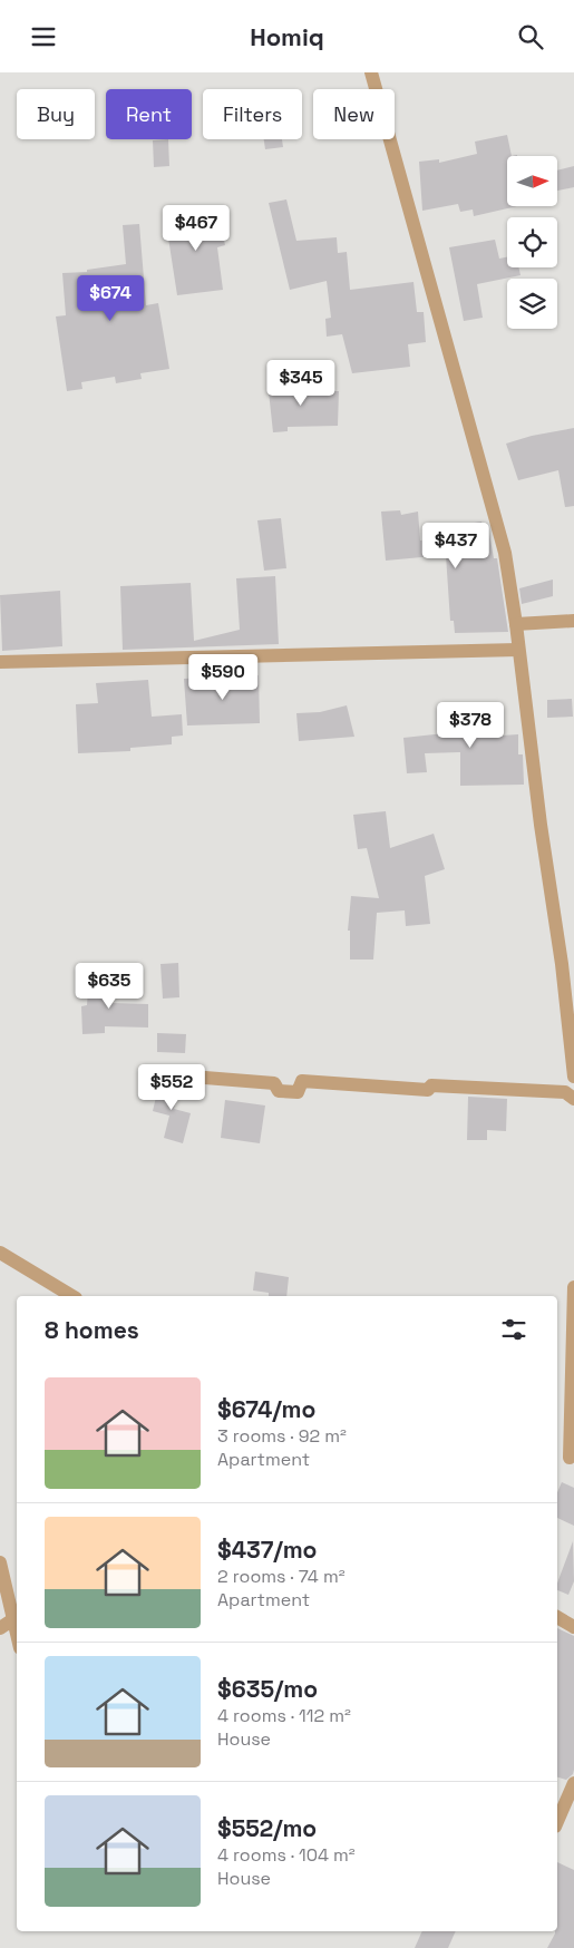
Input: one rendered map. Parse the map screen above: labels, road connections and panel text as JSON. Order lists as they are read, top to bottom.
{
  "north": "right",
  "page": {
    "header": "Homiq",
    "chip": [
      "Buy",
      "Rent",
      "Filters",
      "New"
    ],
    "price": [
      "$467",
      "$674",
      "$345",
      "$437",
      "$590",
      "$378",
      "$635",
      "$552"
    ],
    "heading": "8 homes",
    "list": [
      {
        "name": "$674/mo",
        "note": "3 rooms · 92 m² · Apartment"
      },
      {
        "name": "$437/mo",
        "note": "2 rooms · 74 m² · Apartment"
      },
      {
        "name": "$635/mo",
        "note": "4 rooms · 112 m² · House"
      },
      {
        "name": "$552/mo",
        "note": "4 rooms · 104 m² · House"
      }
    ]
  }
}
